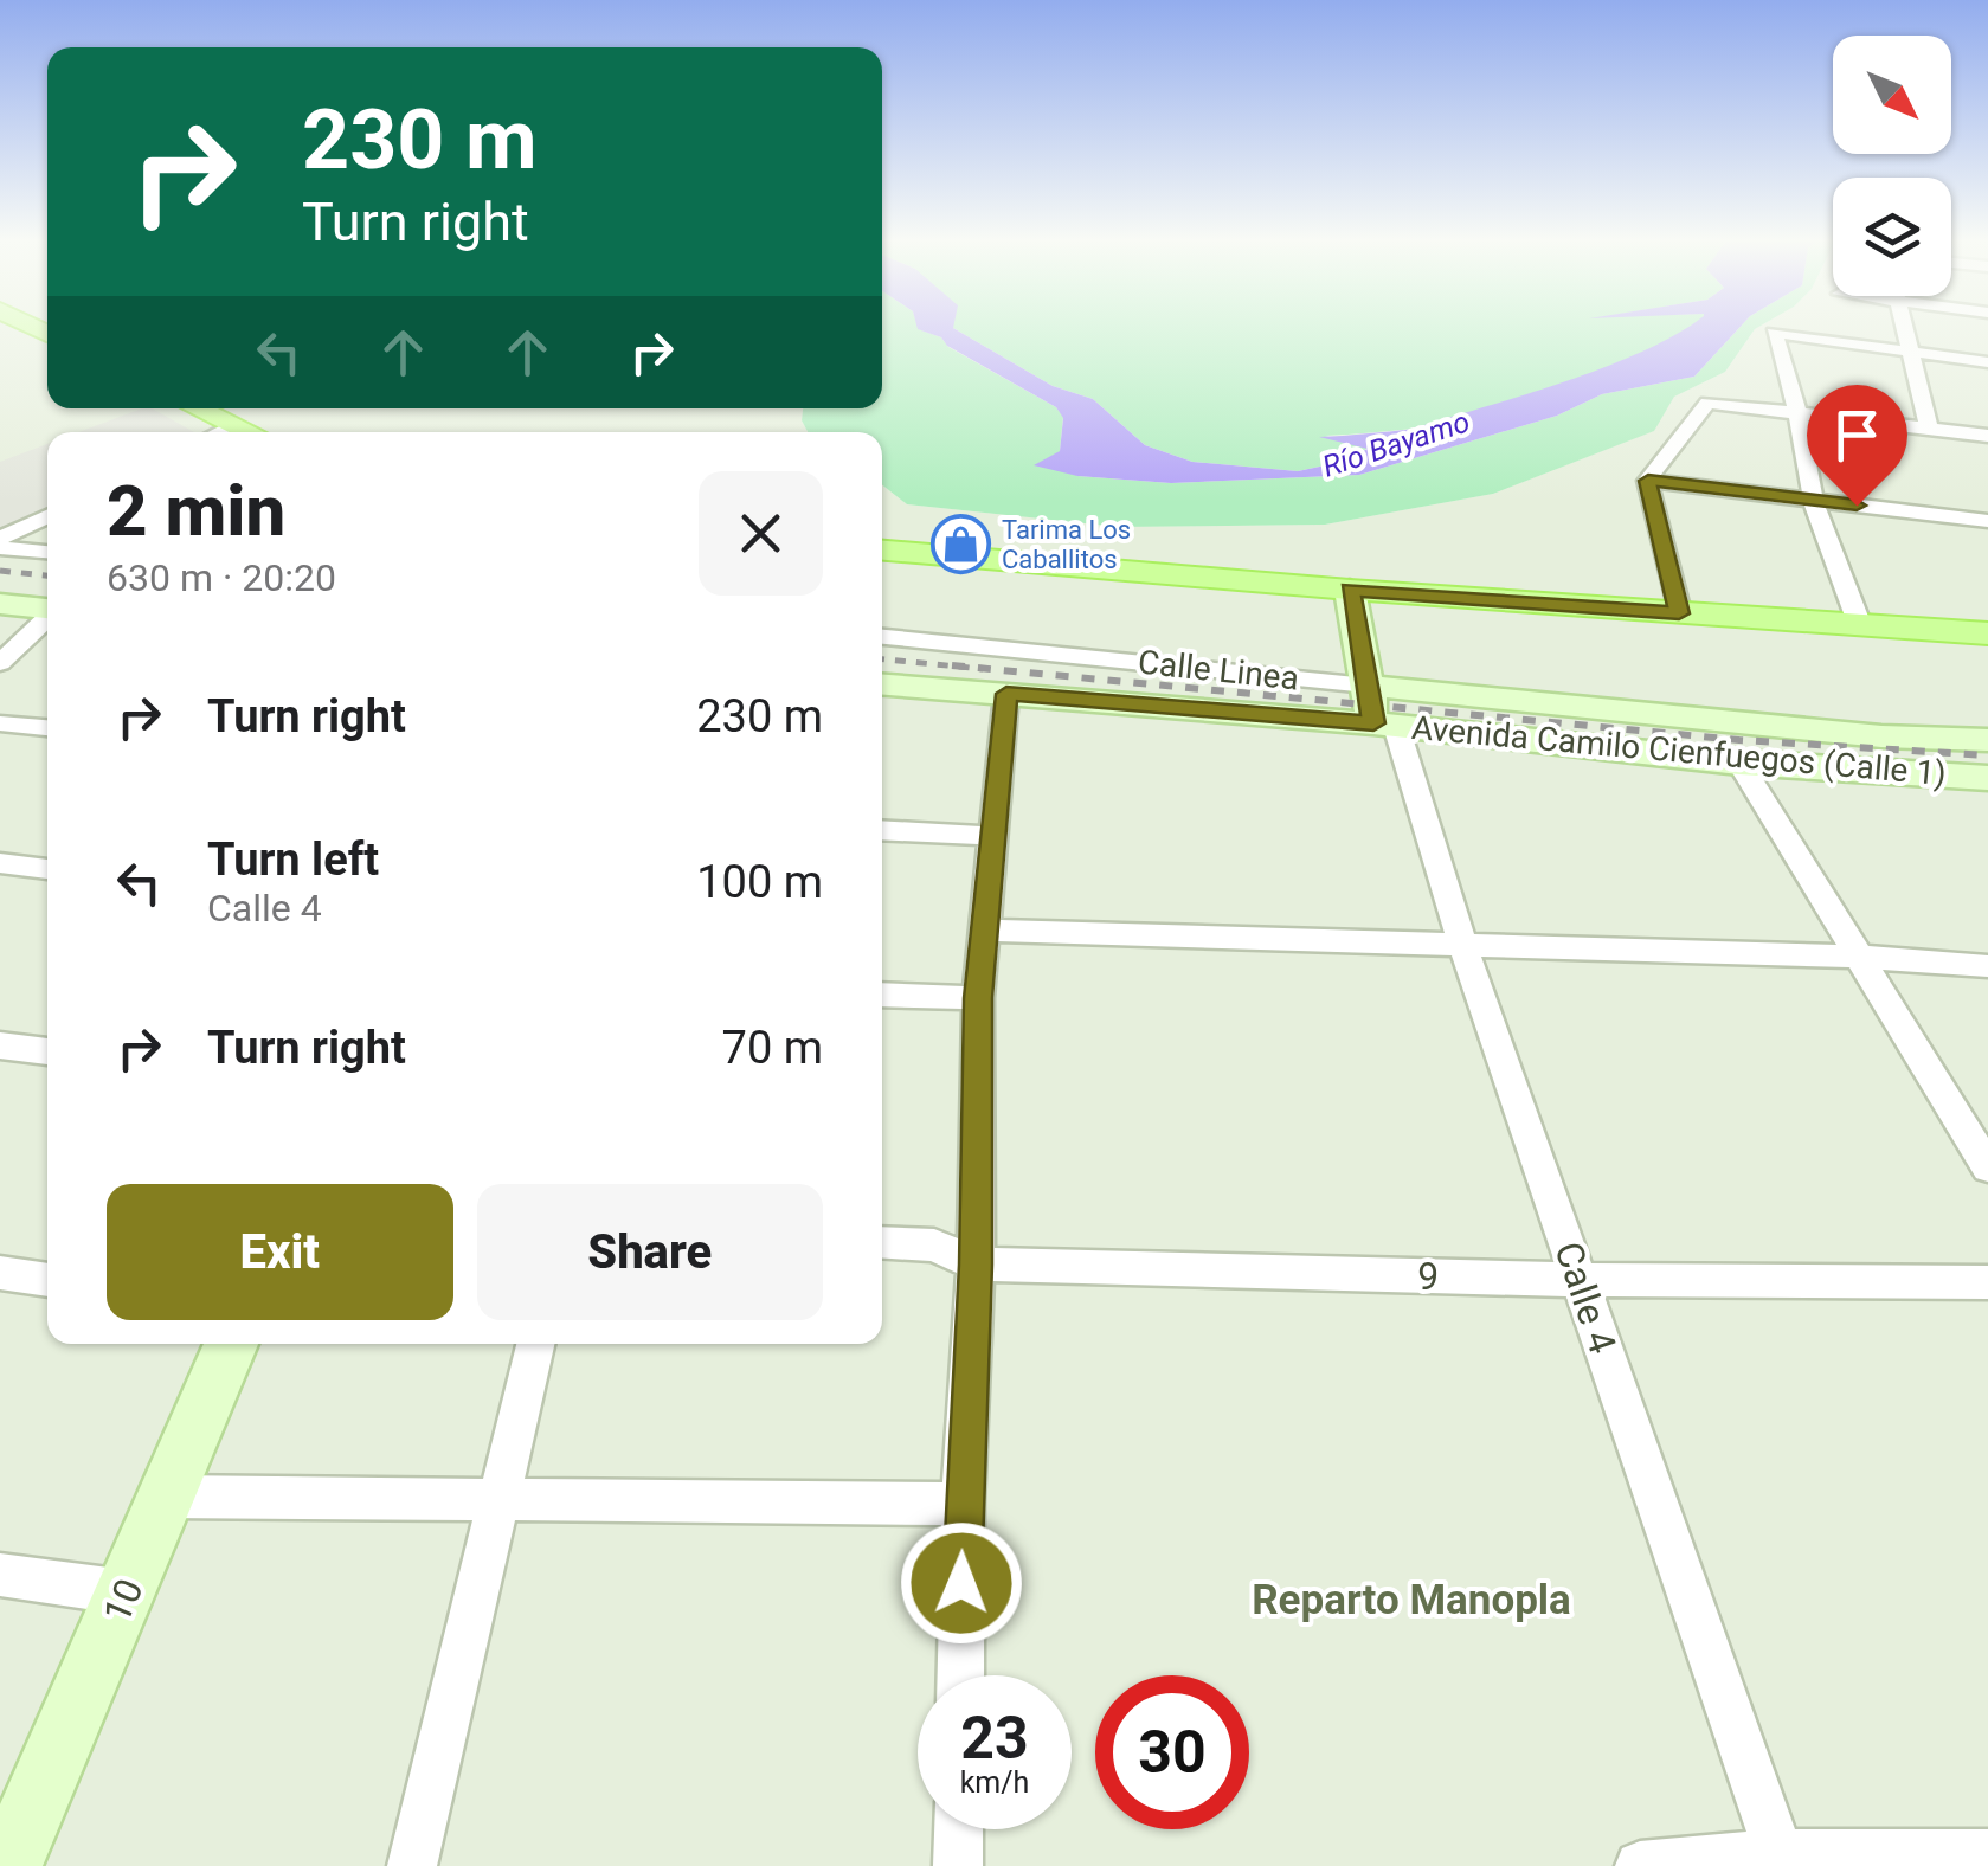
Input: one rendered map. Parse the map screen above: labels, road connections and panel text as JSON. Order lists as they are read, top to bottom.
{
  "streets": {
    "street": [
      "Calle Linea",
      "Avenida Camilo Cienfuegos (Calle 1)",
      "9",
      "Calle 4",
      "10"
    ]
  },
  "crossings": [
    ["Calle Linea", "Calle 4"],
    ["Avenida Camilo Cienfuegos (Calle 1)", "Calle 4"],
    ["9", "Calle 4"]
  ],
  "districts": ["Reparto Manopla"],
  "water": ["Río Bayamo"],
  "places": {
    "shop": ["Tarima Los Caballitos"]
  },
  "north": "bottom right",
  "page": {
    "turn": ["230 m", "Turn right"],
    "heading": ["2 min", "630 m · 20:20"],
    "list": [
      {
        "name": "Turn right",
        "value": "230 m"
      },
      {
        "name": "Turn left",
        "note": "Calle 4",
        "value": "100 m"
      },
      {
        "name": "Turn right",
        "value": "70 m"
      }
    ],
    "buttons": ["Exit", "Share"],
    "speed": "23 km/h",
    "limit": "30"
  }
}
